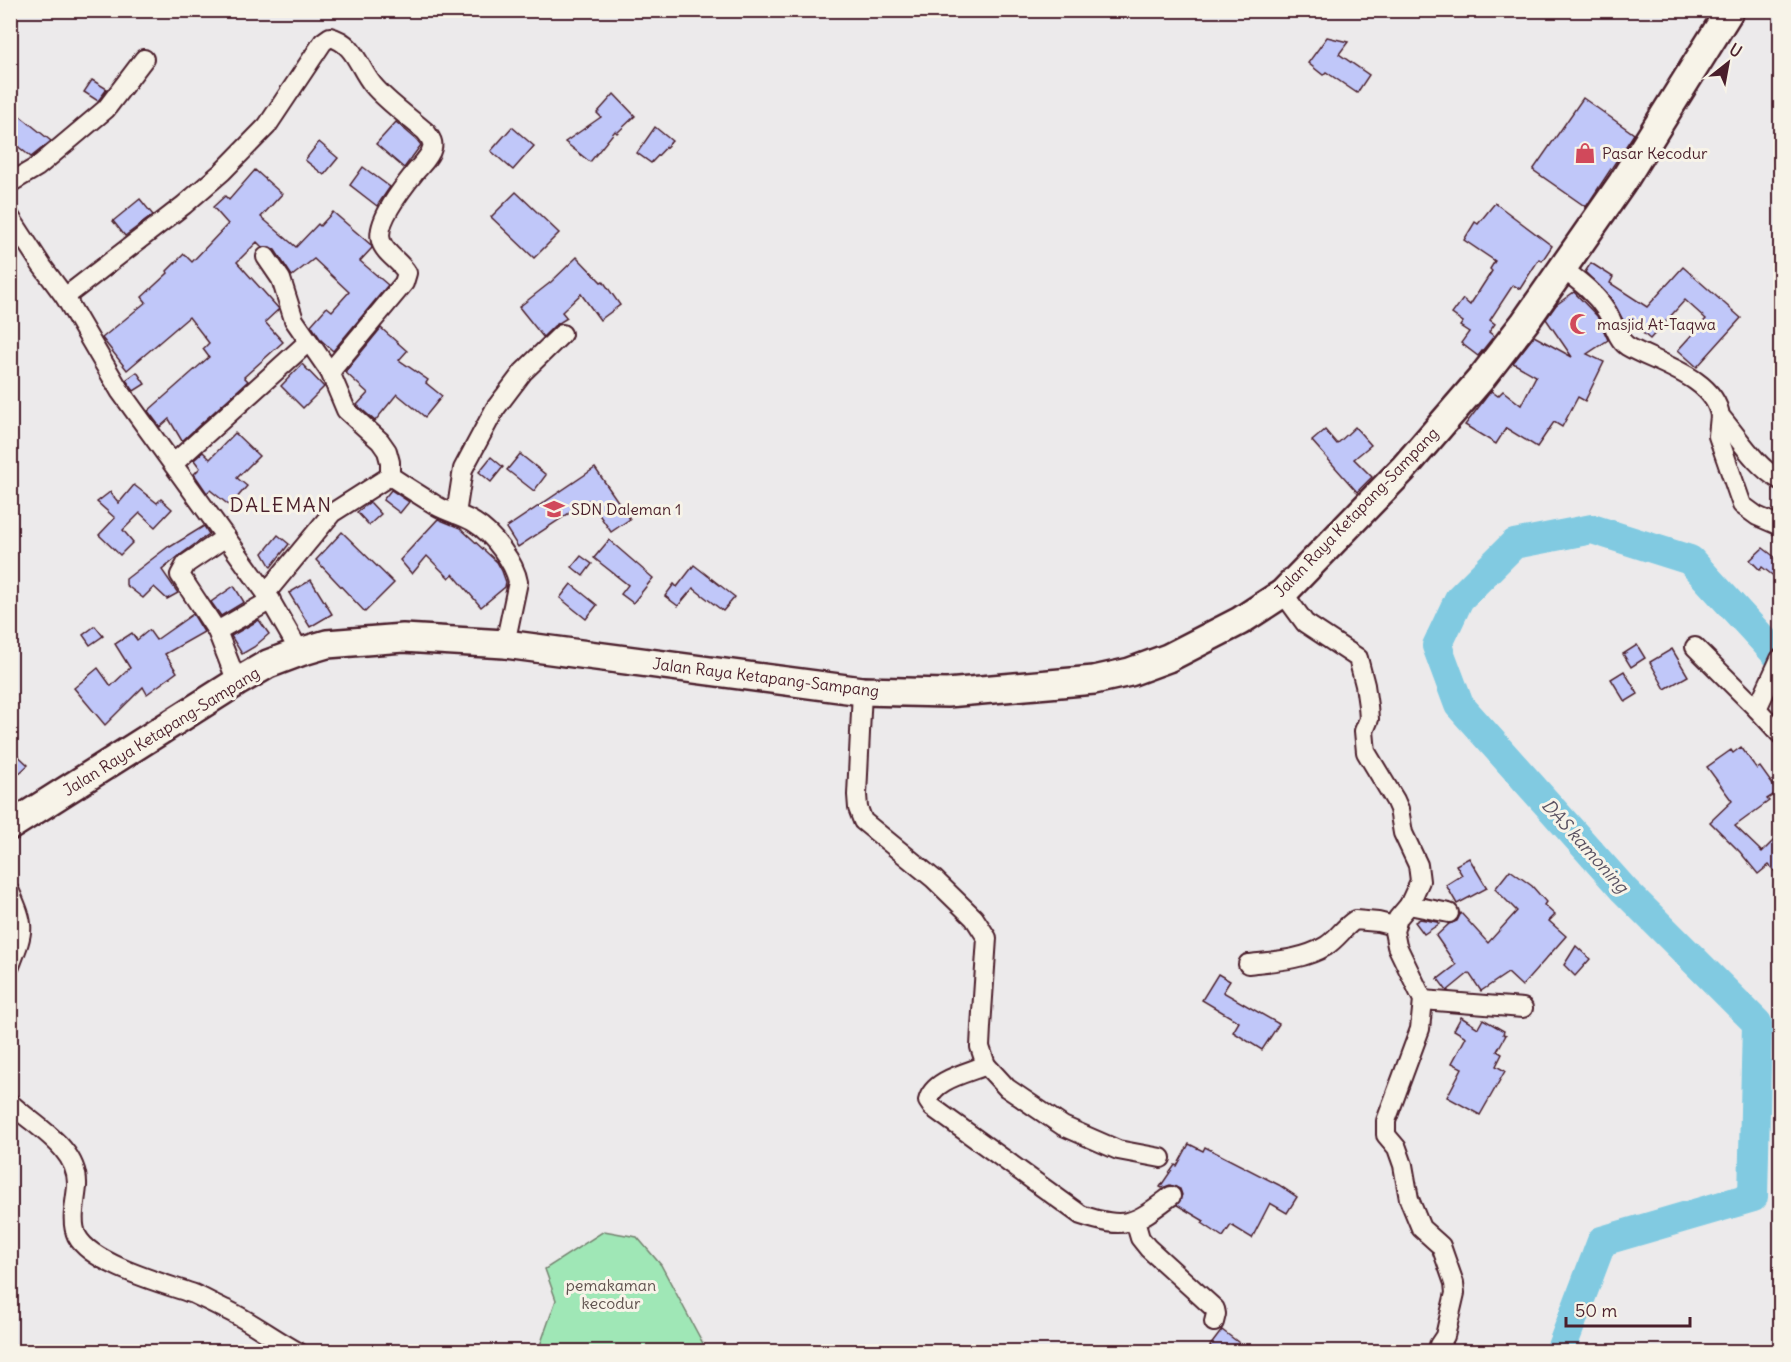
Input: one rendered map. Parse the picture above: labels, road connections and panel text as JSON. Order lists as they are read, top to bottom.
{
  "streets": {
    "main road": ["Jalan Raya Ketapang-Sampang"]
  },
  "districts": ["DALEMAN"],
  "water": ["DAS kamoning"],
  "parks": ["pemakaman kecodur"],
  "places": {
    "shop": ["Pasar Kecodur"],
    "mosque": ["masjid At-Taqwa"],
    "school or university": ["SDN Daleman 1"]
  },
  "scale_bar": "50 m",
  "north": "top right"
}
